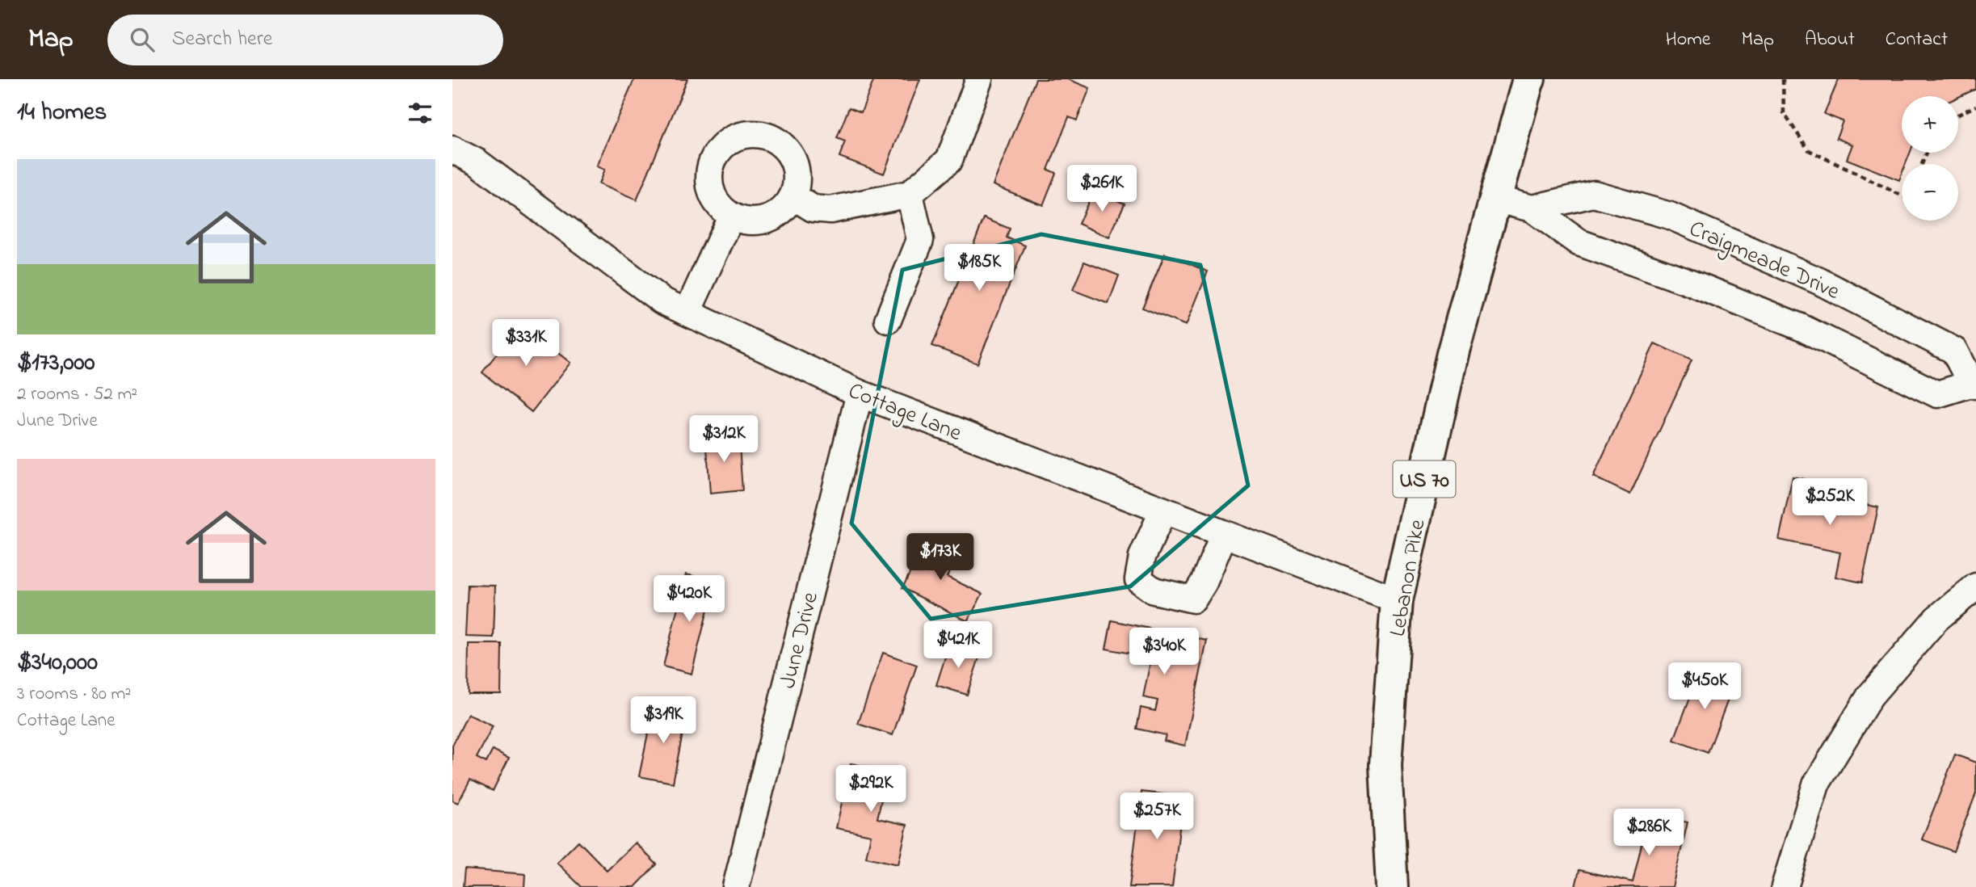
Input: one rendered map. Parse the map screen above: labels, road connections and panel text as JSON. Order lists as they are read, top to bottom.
{
  "streets": {
    "main road": ["US 70", "Lebanon Pike"],
    "street": ["Craigmeade Drive", "Cottage Lane", "June Drive"]
  },
  "crossings": [
    ["Craigmeade Drive", "Lebanon Pike"],
    ["Cottage Lane", "Lebanon Pike"],
    ["Cottage Lane", "June Drive"]
  ],
  "page": {
    "header": "Map",
    "search": "Search here",
    "nav": [
      "Home",
      "Map",
      "About",
      "Contact"
    ],
    "heading": "14 homes",
    "map_buttons": ["+", "−"],
    "list": [
      {
        "name": "$173,000",
        "note": "2 rooms · 52 m² · June Drive"
      },
      {
        "name": "$340,000",
        "note": "3 rooms · 80 m² · Cottage Lane"
      }
    ],
    "price": [
      "$261K",
      "$185K",
      "$331K",
      "$312K",
      "$252K",
      "$173K",
      "$420K",
      "$421K",
      "$340K",
      "$450K",
      "$319K",
      "$292K",
      "$257K",
      "$286K"
    ]
  }
}
